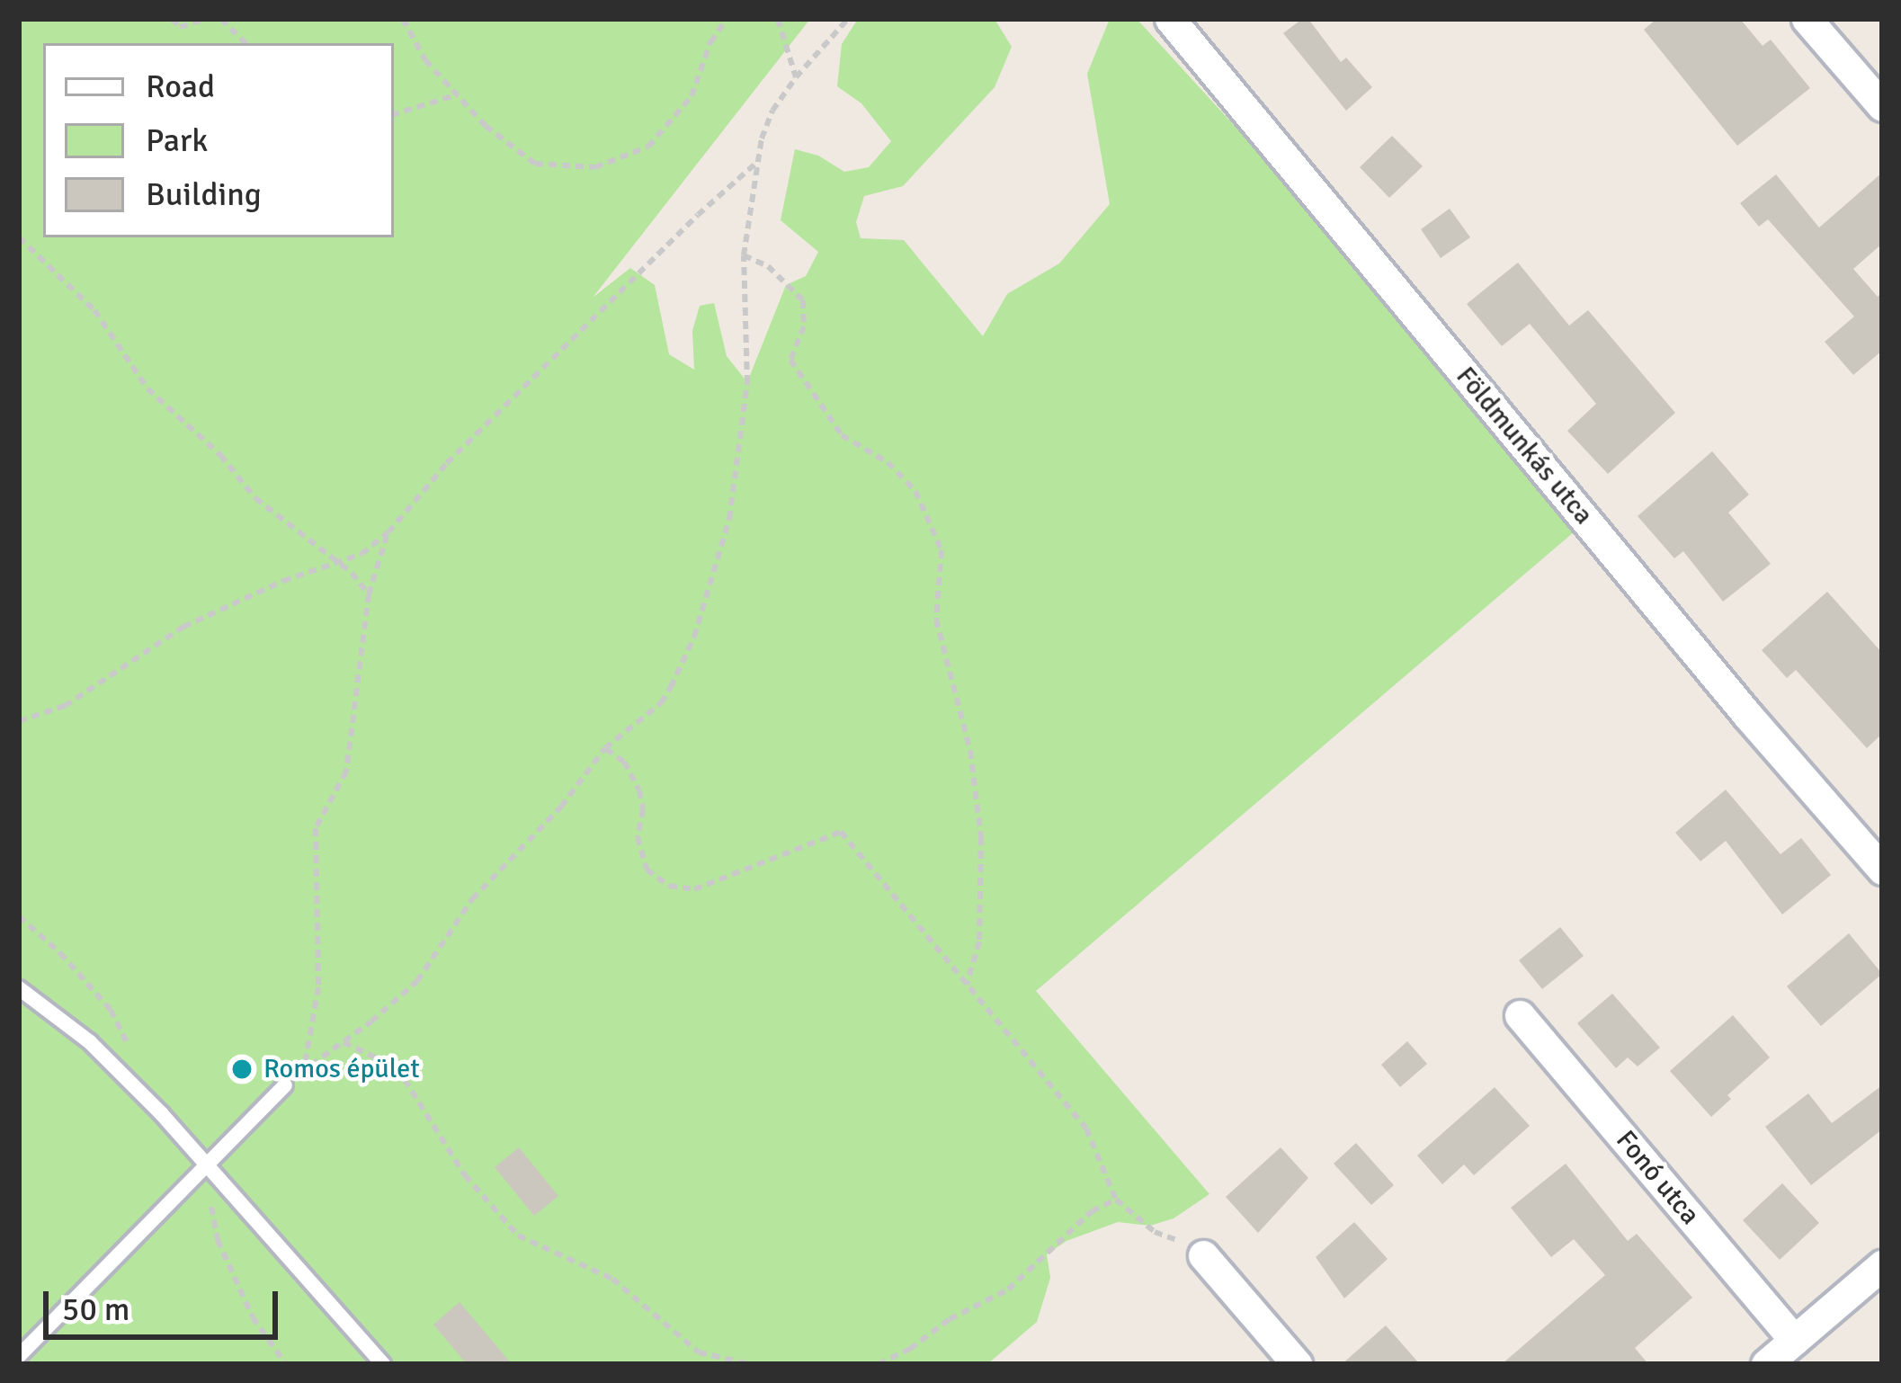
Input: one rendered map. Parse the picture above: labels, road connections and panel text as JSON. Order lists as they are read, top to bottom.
{
  "streets": {
    "street": ["Földmunkás utca", "Fonó utca"]
  },
  "places": ["Romos épület"],
  "legend": ["Road", "Park", "Building"],
  "scale_bar": "50 m"
}
